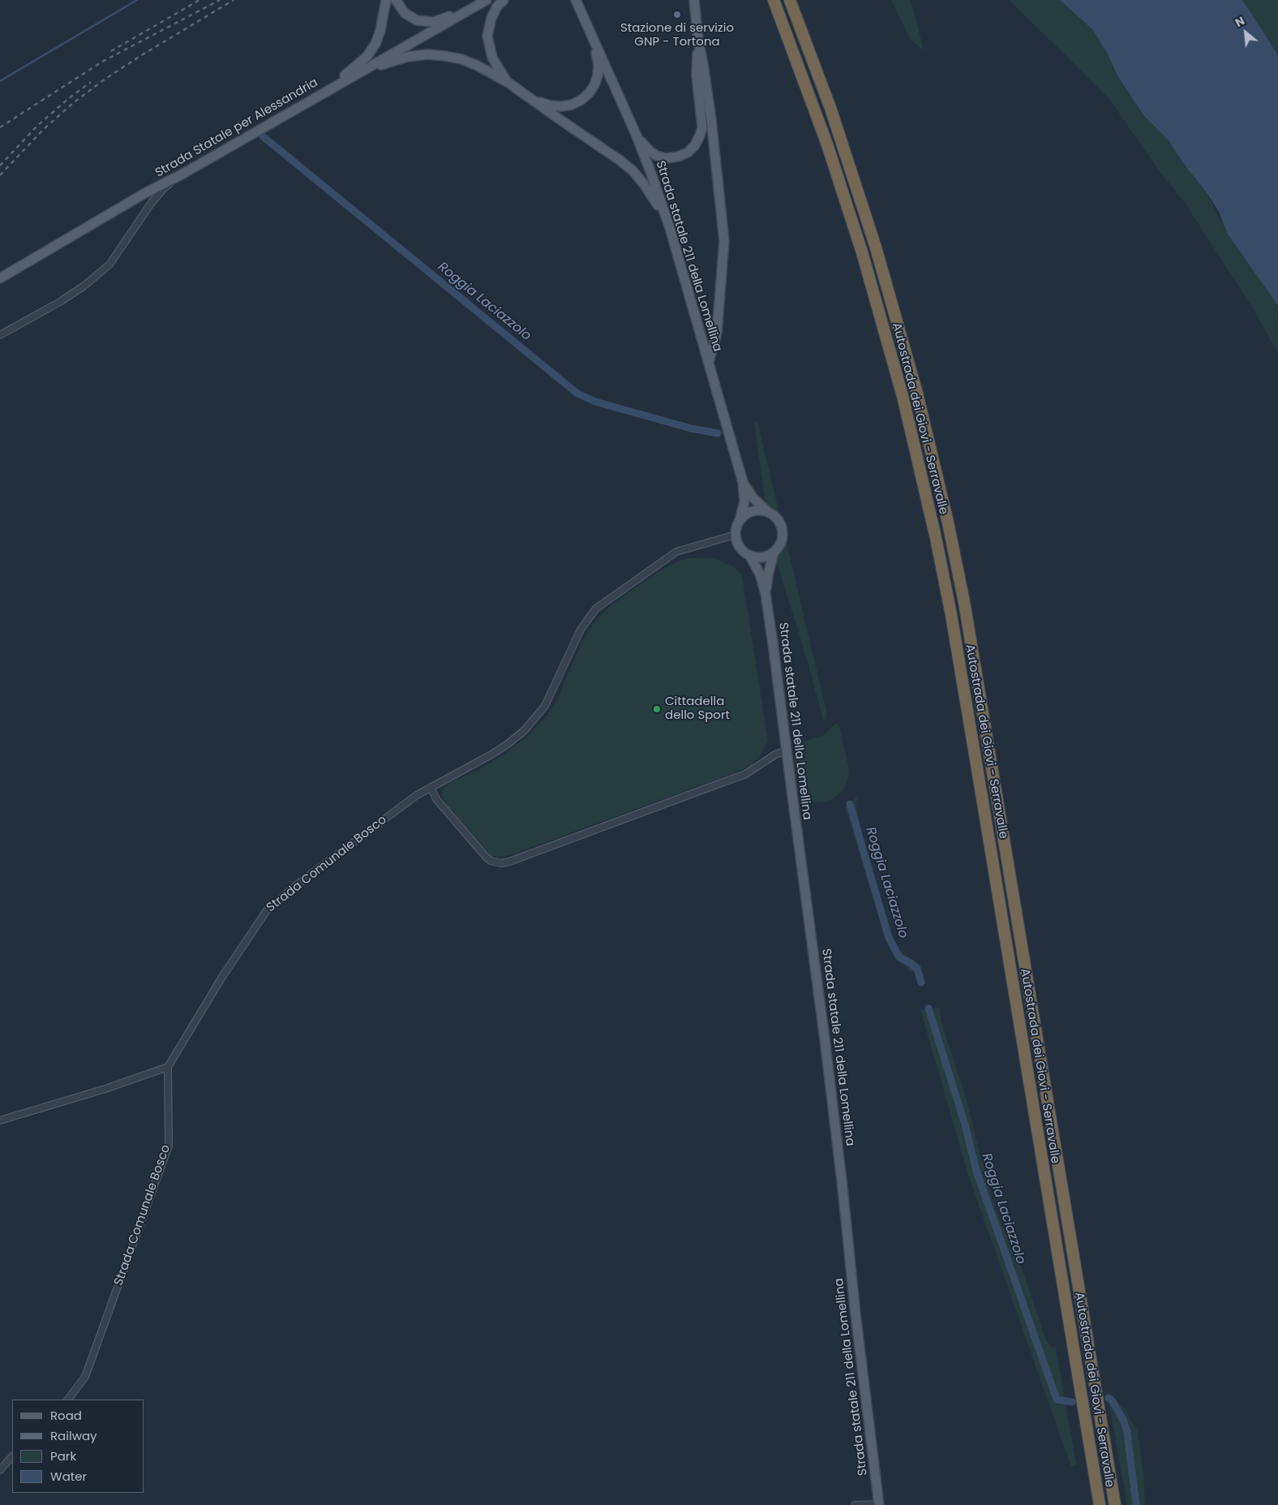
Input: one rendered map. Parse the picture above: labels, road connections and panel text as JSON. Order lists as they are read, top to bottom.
{
  "streets": {
    "highway": ["Autostrada dei Giovi - Serravalle"],
    "main road": ["Strada Statale per Alessandria", "Strada statale 211 della Lomellina"],
    "street": ["Strada Comunale Bosco"]
  },
  "crossings": [
    ["Strada statale 211 della Lomellina", "Strada Comunale Bosco"]
  ],
  "water": ["Roggia Laciazzolo"],
  "places": ["Stazione di servizio GNP - Tortona", "Cittadella dello Sport"],
  "legend": [
    "Road",
    "Railway",
    "Park",
    "Water"
  ],
  "north": "top left"
}
